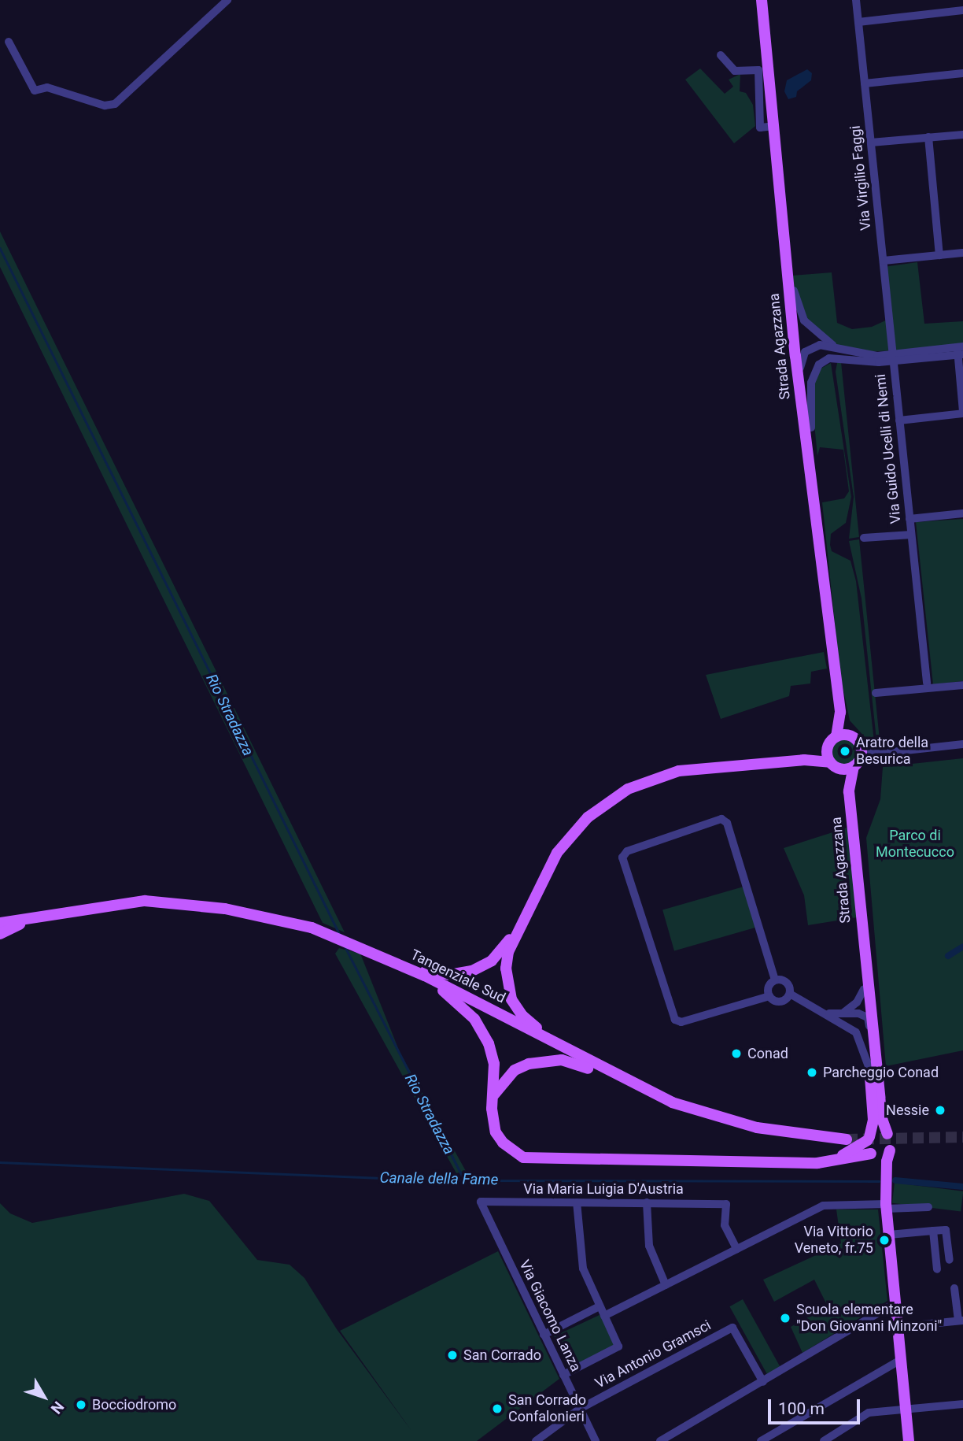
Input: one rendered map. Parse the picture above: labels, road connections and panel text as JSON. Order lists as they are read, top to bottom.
{
  "streets": {
    "main road": ["Strada Agazzana", "Tangenziale Sud"],
    "street": [
      "Via Virgilio Faggi",
      "Via Guido Ucelli di Nemi",
      "Via Maria Luigia D'Austria",
      "Via Giacomo Lanza",
      "Via Antonio Gramsci"
    ]
  },
  "crossings": [
    ["Via Virgilio Faggi", "Strada Agazzana"],
    ["Via Virgilio Faggi", "Via Guido Ucelli di Nemi"],
    ["Strada Agazzana", "Via Guido Ucelli di Nemi"],
    ["Via Maria Luigia D'Austria", "Via Giacomo Lanza"],
    ["Via Giacomo Lanza", "Via Antonio Gramsci"]
  ],
  "water": ["Rio Stradazza", "Canale della Fame"],
  "parks": ["Parco di Montecucco"],
  "places": [
    "Aratro della Besurica",
    "Conad",
    "Parcheggio Conad",
    "Nessie",
    "Via Vittorio Veneto, fr.75",
    "Scuola elementare \"Don Giovanni Minzoni\"",
    "San Corrado",
    "Bocciodromo",
    "San Corrado Confalonieri"
  ],
  "scale_bar": "100 m",
  "north": "bottom right"
}
